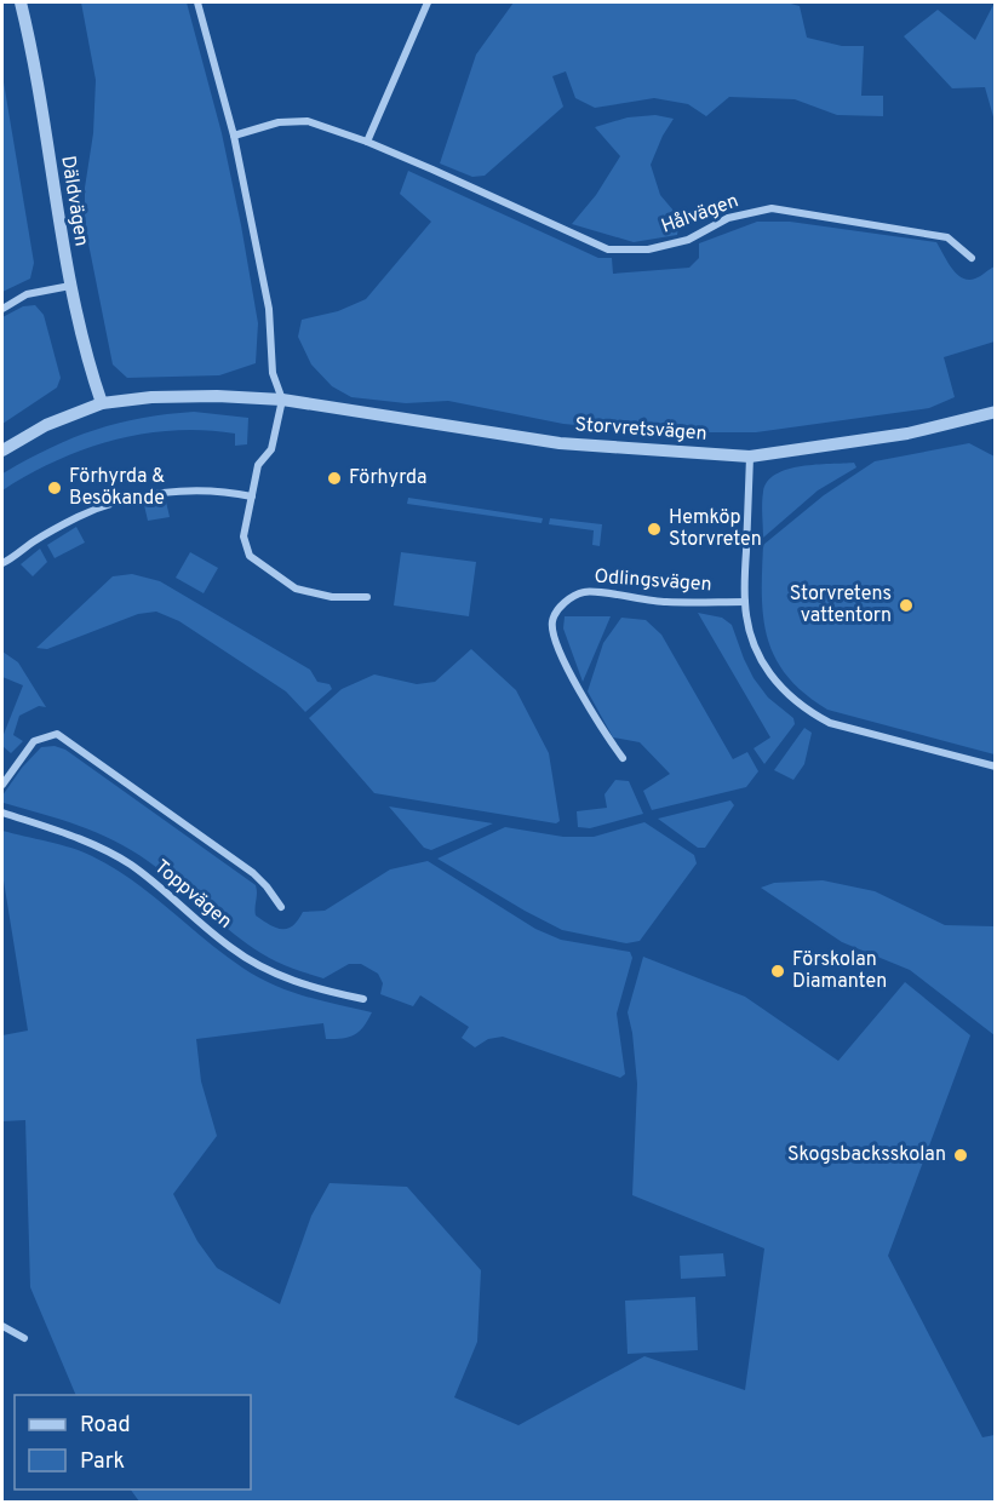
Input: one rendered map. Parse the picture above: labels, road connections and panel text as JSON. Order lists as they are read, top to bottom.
{
  "streets": {
    "street": [
      "Däldvägen",
      "Hålvägen",
      "Storvretsvägen",
      "Odlingsvägen",
      "Toppvägen"
    ]
  },
  "crossings": [
    ["Däldvägen", "Storvretsvägen"]
  ],
  "places": [
    "Förhyrda",
    "Förhyrda & Besökande",
    "Hemköp Storvreten",
    "Storvretens vattentorn",
    "Förskolan Diamanten",
    "Skogsbacksskolan"
  ],
  "legend": ["Road", "Park"]
}
